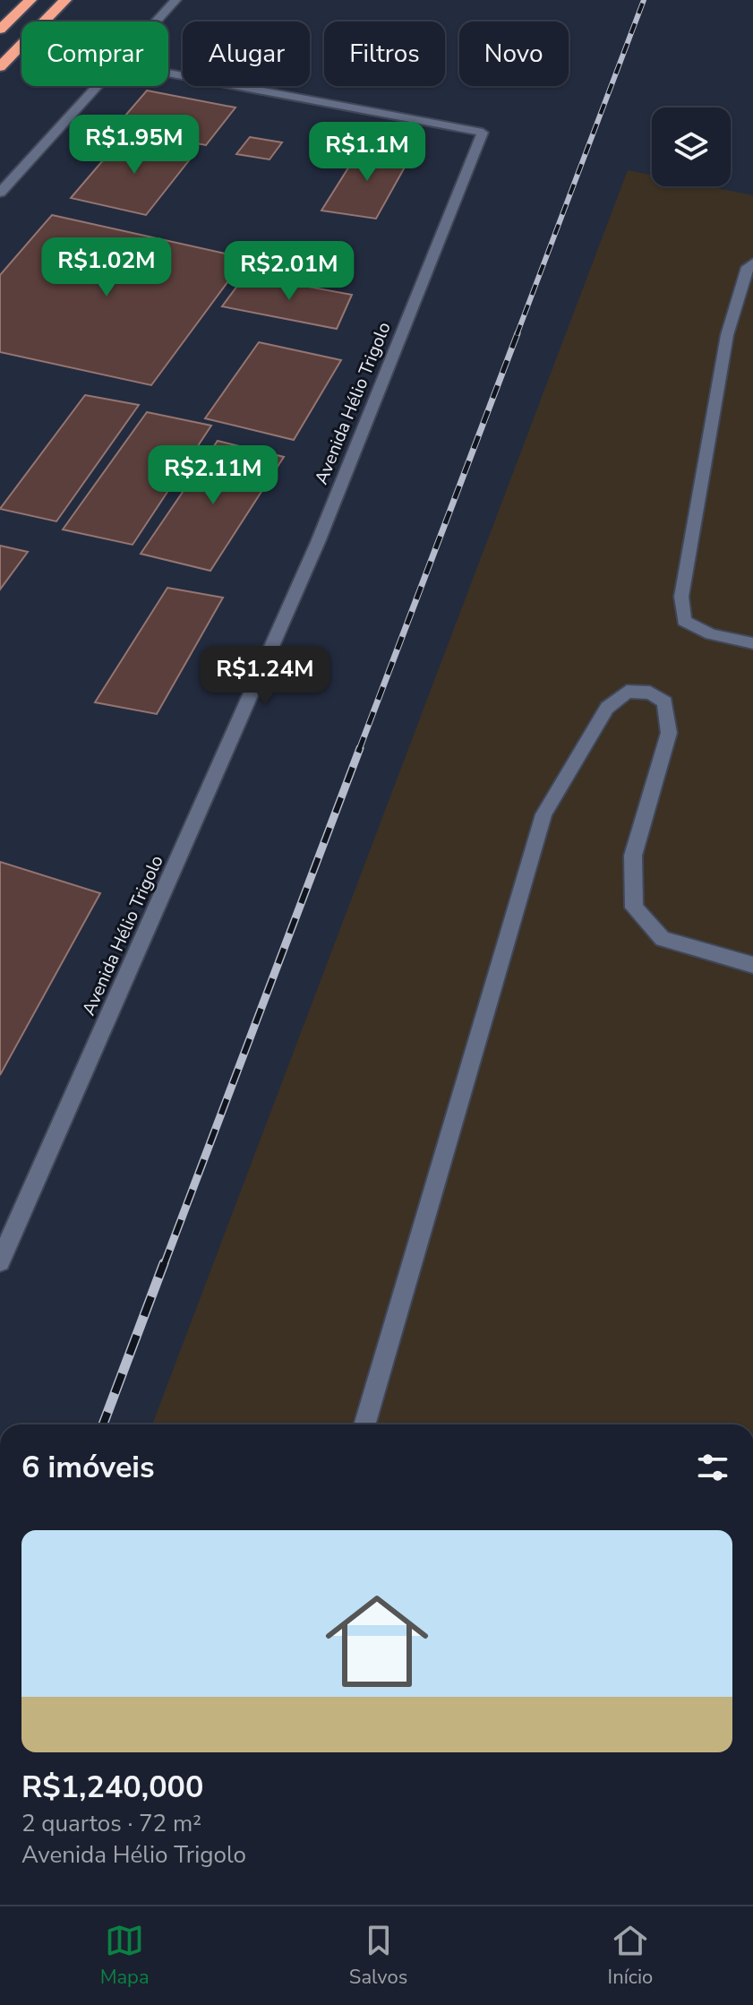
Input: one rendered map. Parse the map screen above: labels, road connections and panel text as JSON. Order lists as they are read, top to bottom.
{
  "streets": {
    "street": ["Avenida Hélio Trigolo"]
  },
  "page": {
    "chip": [
      "Comprar",
      "Alugar",
      "Filtros",
      "Novo"
    ],
    "price": [
      "R$1.95M",
      "R$1.1M",
      "R$1.02M",
      "R$2.01M",
      "R$2.11M",
      "R$1.24M"
    ],
    "heading": "6 imóveis",
    "list": [
      {
        "name": "R$1,240,000",
        "note": "2 quartos · 72 m² · Avenida Hélio Trigolo"
      }
    ],
    "tabs": ["Mapa", "Salvos", "Início"]
  }
}
